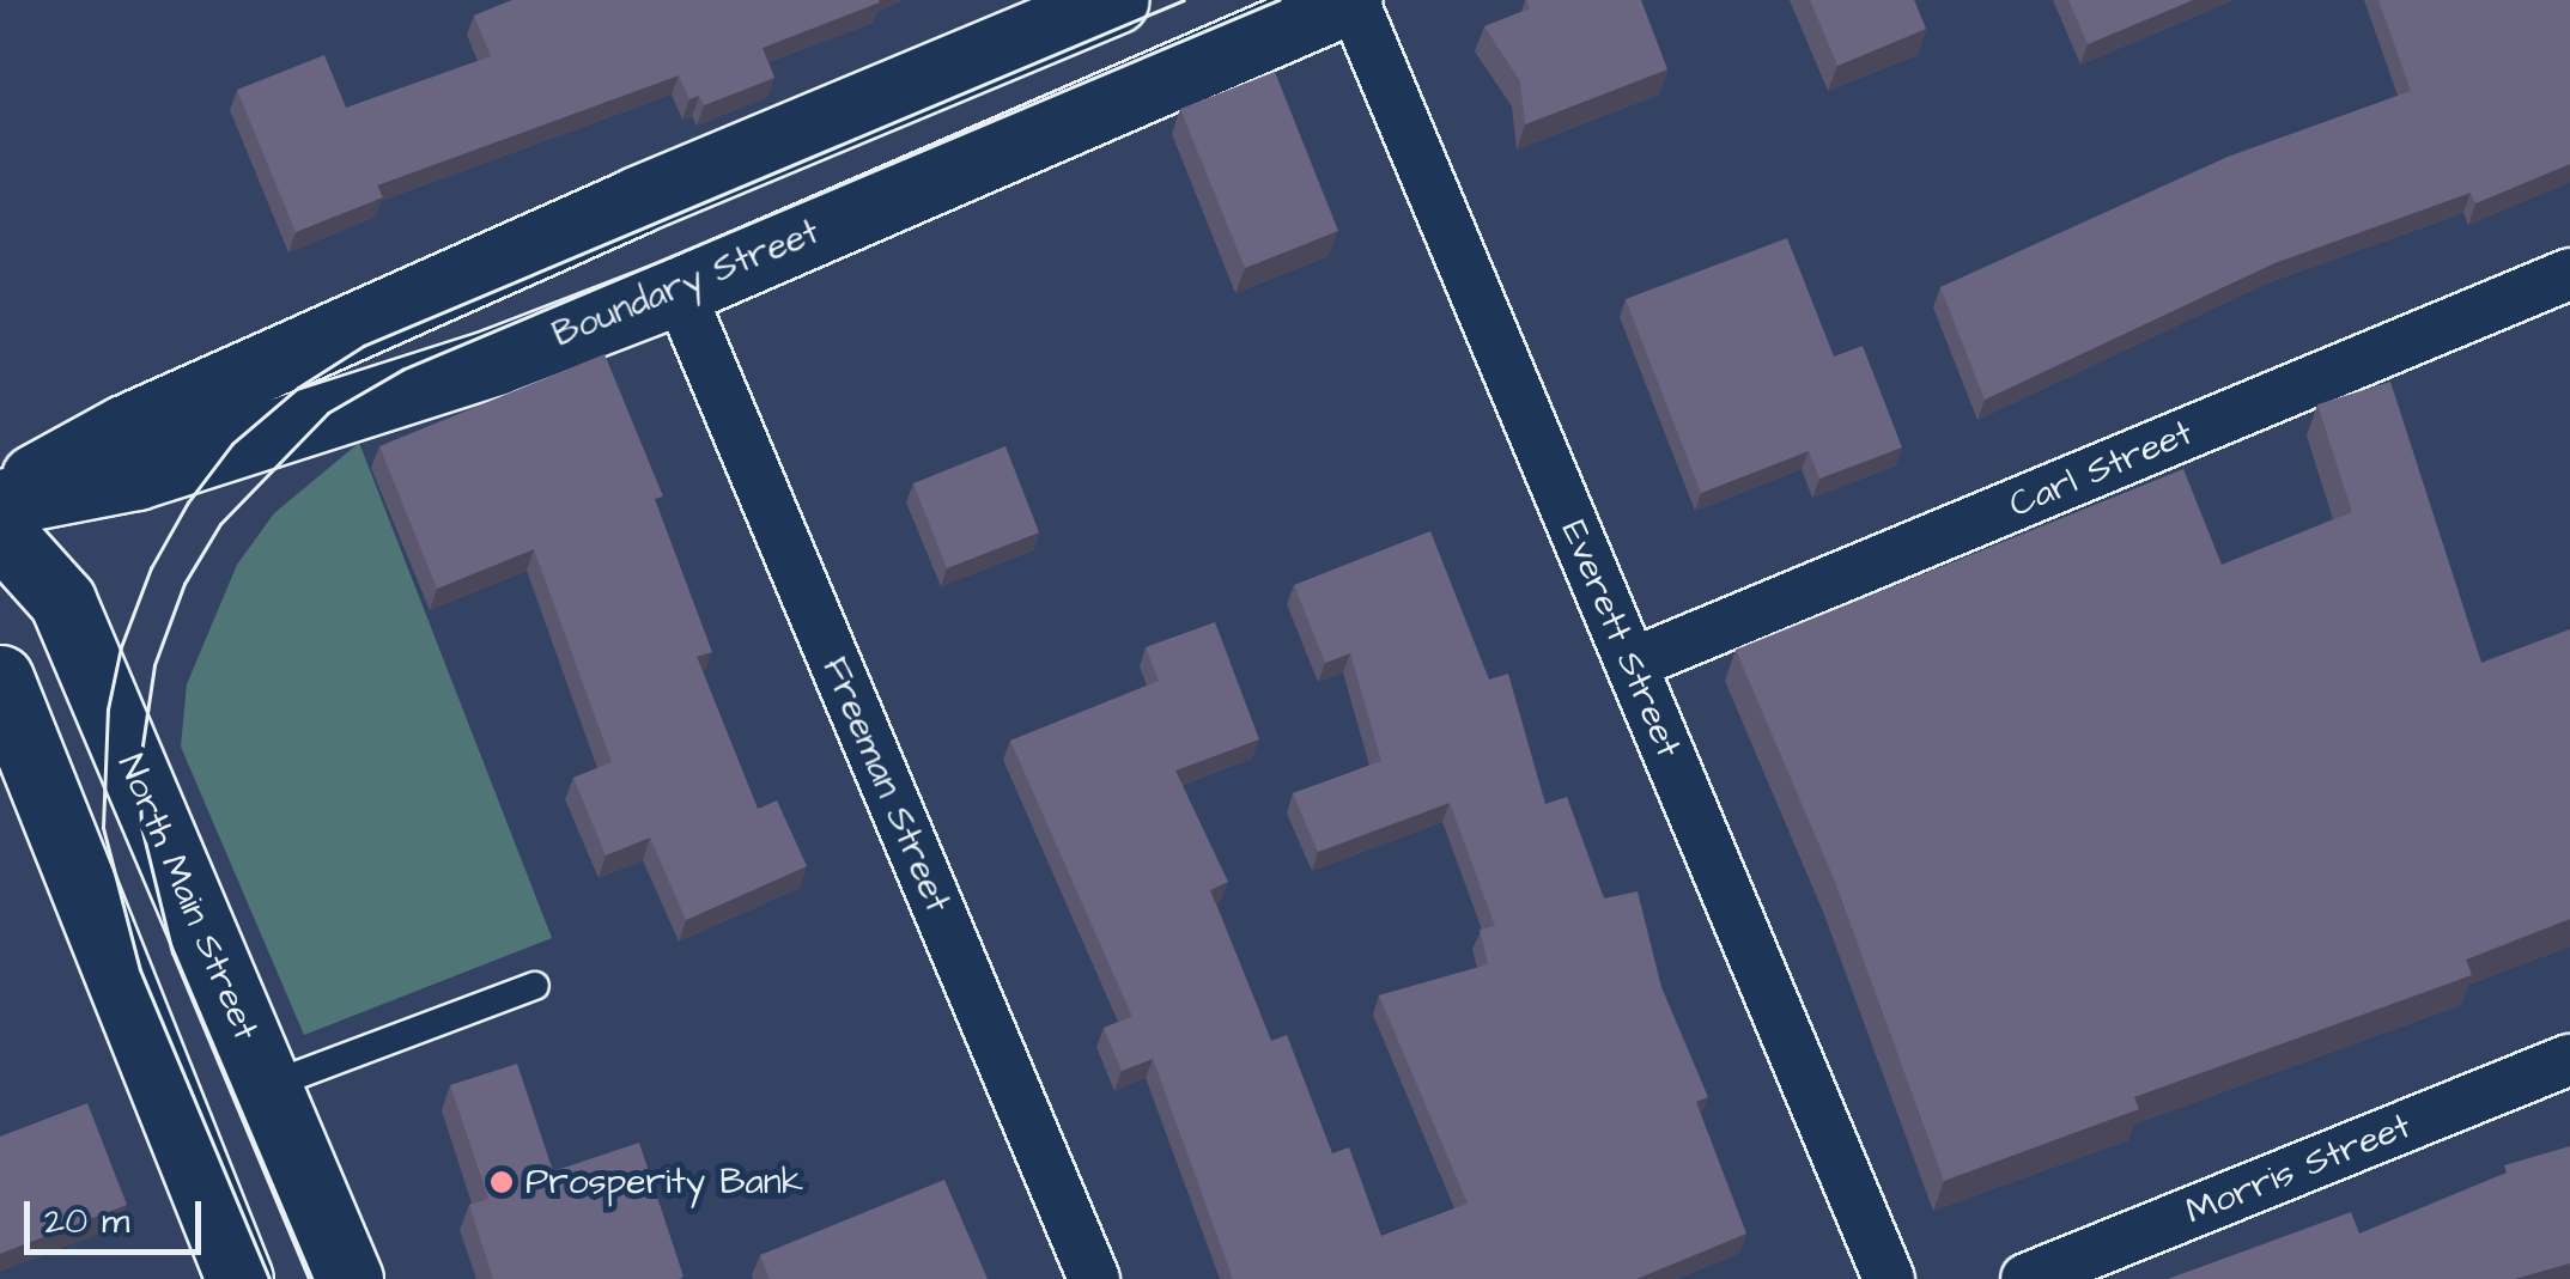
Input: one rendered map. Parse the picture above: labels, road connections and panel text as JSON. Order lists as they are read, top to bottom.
{
  "streets": {
    "main road": ["Boundary Street", "North Main Street"],
    "street": [
      "Carl Street",
      "Everett Street",
      "Freeman Street",
      "Morris Street"
    ]
  },
  "crossings": [
    ["Boundary Street", "Everett Street"],
    ["Boundary Street", "Freeman Street"],
    ["Carl Street", "Everett Street"]
  ],
  "places": ["Prosperity Bank"],
  "scale_bar": "20 m"
}
